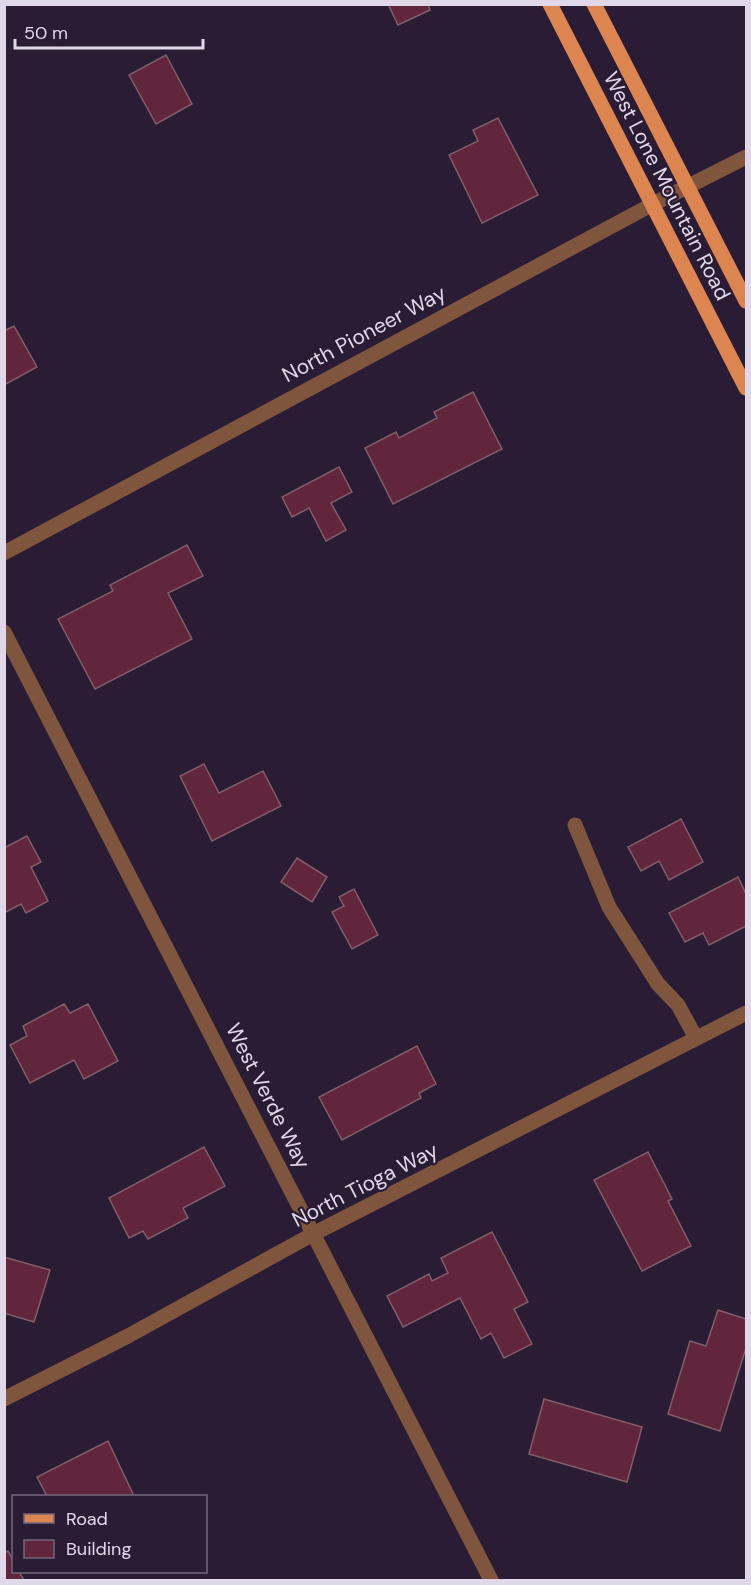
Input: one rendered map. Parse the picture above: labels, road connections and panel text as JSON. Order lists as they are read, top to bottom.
{
  "streets": {
    "main road": ["West Lone Mountain Road"],
    "street": ["North Pioneer Way", "West Verde Way", "North Tioga Way"]
  },
  "crossings": [
    ["West Lone Mountain Road", "North Pioneer Way"],
    ["West Verde Way", "North Tioga Way"]
  ],
  "legend": ["Road", "Building"],
  "scale_bar": "50 m"
}
